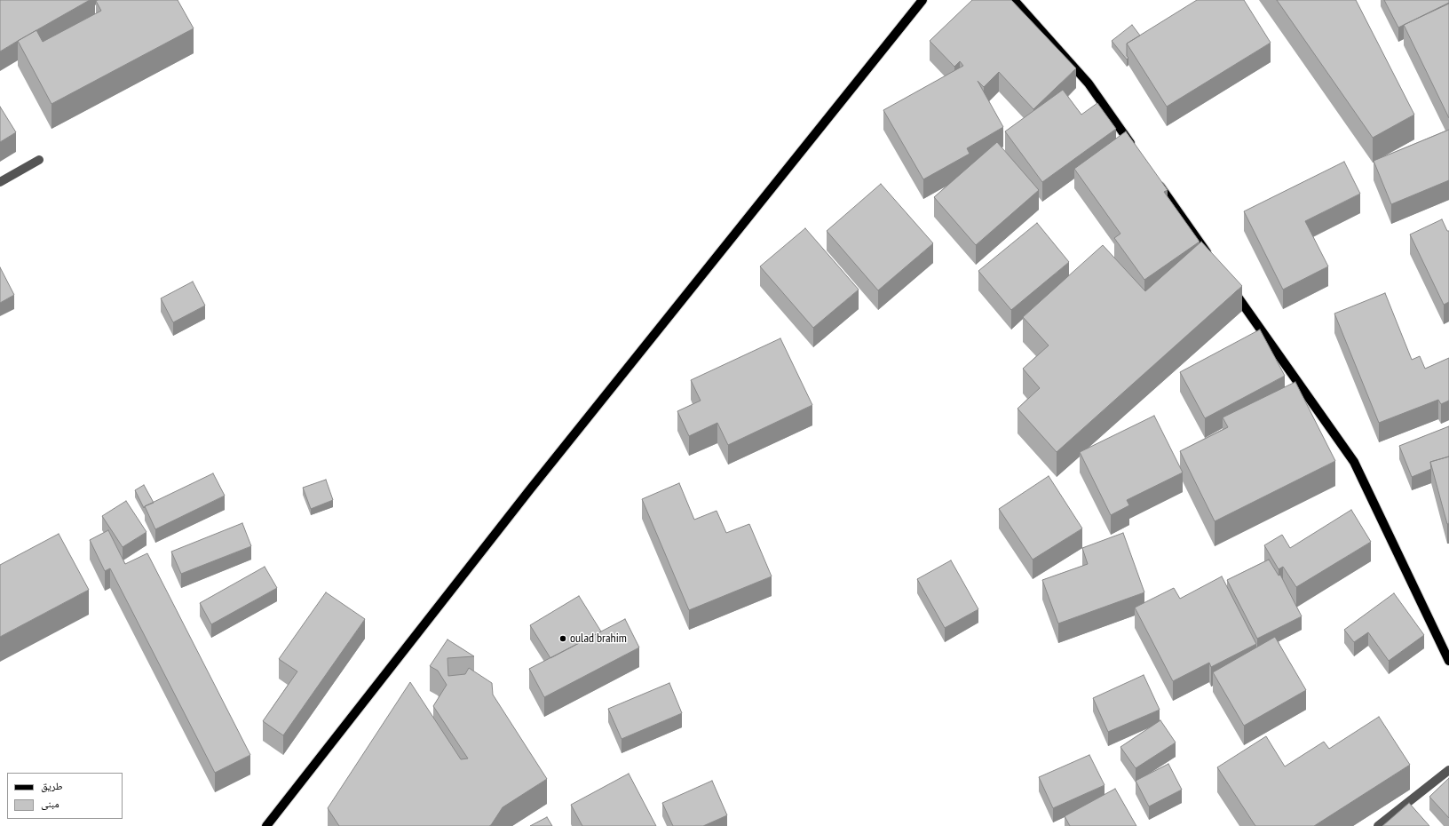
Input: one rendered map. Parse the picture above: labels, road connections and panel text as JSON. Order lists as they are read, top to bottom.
{
  "places": ["oulad brahim"],
  "legend": ["طريق", "مبنى"]
}
